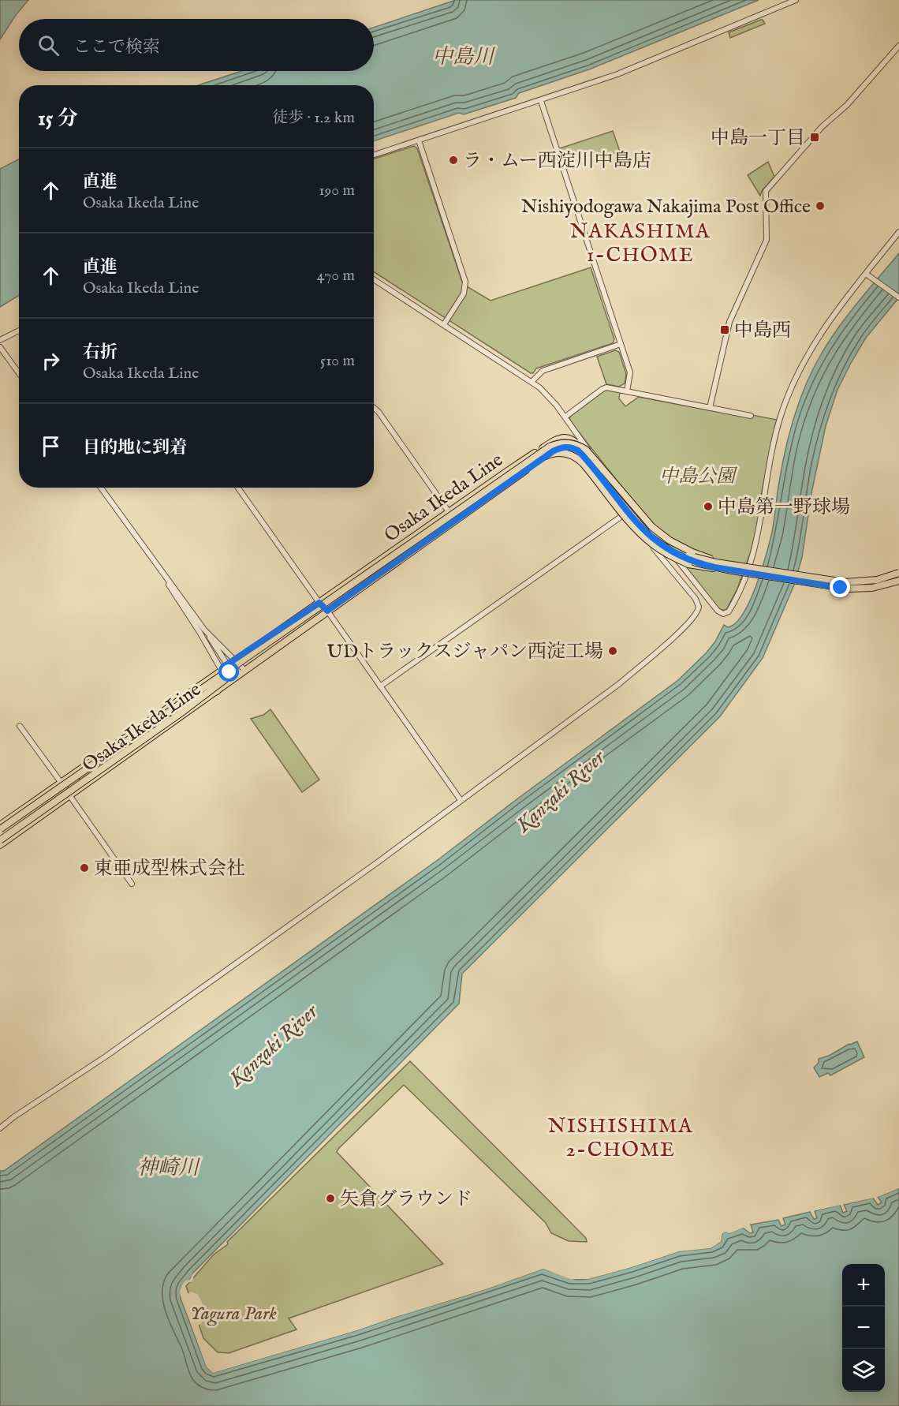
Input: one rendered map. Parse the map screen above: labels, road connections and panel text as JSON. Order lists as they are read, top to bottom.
{
  "streets": {
    "main road": ["Osaka Ikeda Line"]
  },
  "districts": ["NAKASHIMA 1-CHOME", "NISHISHIMA 2-CHOME"],
  "water": ["中島川", "Kanzaki River", "神崎川"],
  "parks": ["中島公園", "Yagura Park"],
  "places": {
    "transit": ["中島一丁目", "中島西"],
    "other": [
      "ラ・ムー西淀川中島店",
      "Nishiyodogawa Nakajima Post Office",
      "中島第一野球場",
      "UDトラックスジャパン西淀工場",
      "東亜成型株式会社",
      "矢倉グラウンド"
    ]
  },
  "page": {
    "search": "ここで検索",
    "heading": ["15 分", "徒歩 · 1.2 km"],
    "list": [
      ["直進", "Osaka Ikeda Line", "190 m"],
      ["直進", "Osaka Ikeda Line", "470 m"],
      ["右折", "Osaka Ikeda Line", "510 m"],
      "目的地に到着"
    ],
    "map_buttons": ["+", "−"]
  }
}
